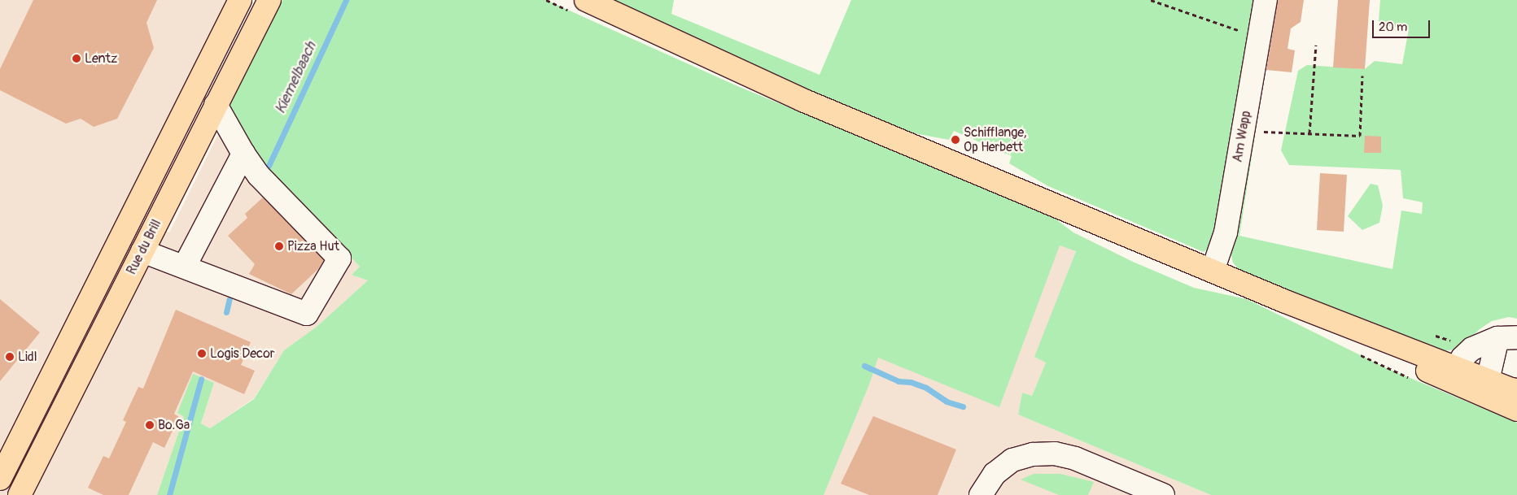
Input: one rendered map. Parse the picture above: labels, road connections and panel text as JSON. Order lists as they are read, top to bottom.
{
  "streets": {
    "main road": ["Rue du Brill"],
    "street": ["Am Wapp"]
  },
  "water": ["Kiemelbaach"],
  "places": [
    "Lentz",
    "Schifflange, Op Herbett",
    "Pizza Hut",
    "Logis Decor",
    "Lidl",
    "Bo.Ga"
  ],
  "scale_bar": "20 m"
}
